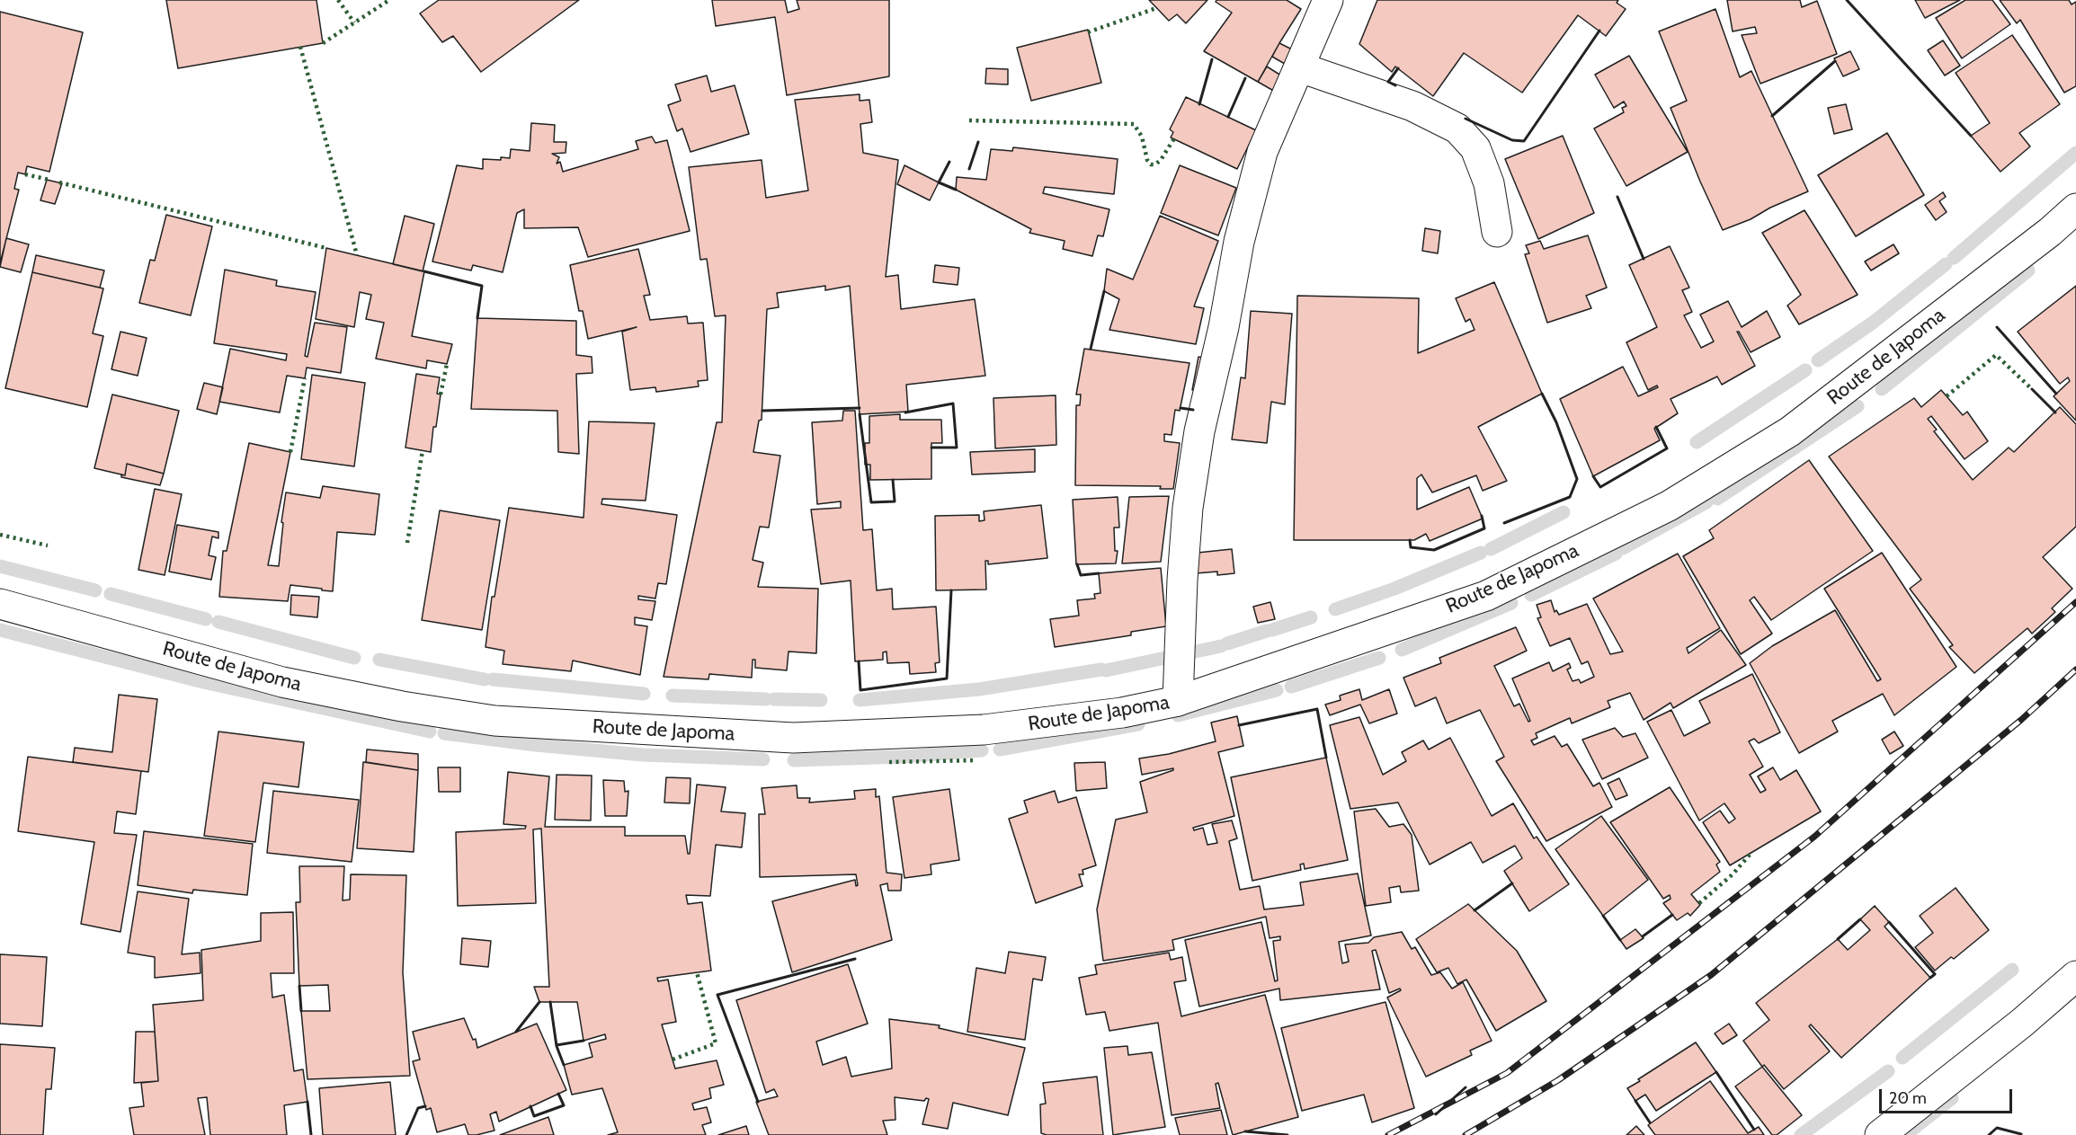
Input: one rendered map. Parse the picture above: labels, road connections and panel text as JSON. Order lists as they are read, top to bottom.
{
  "streets": {
    "main road": ["Route de Japoma"]
  },
  "scale_bar": "20 m"
}
